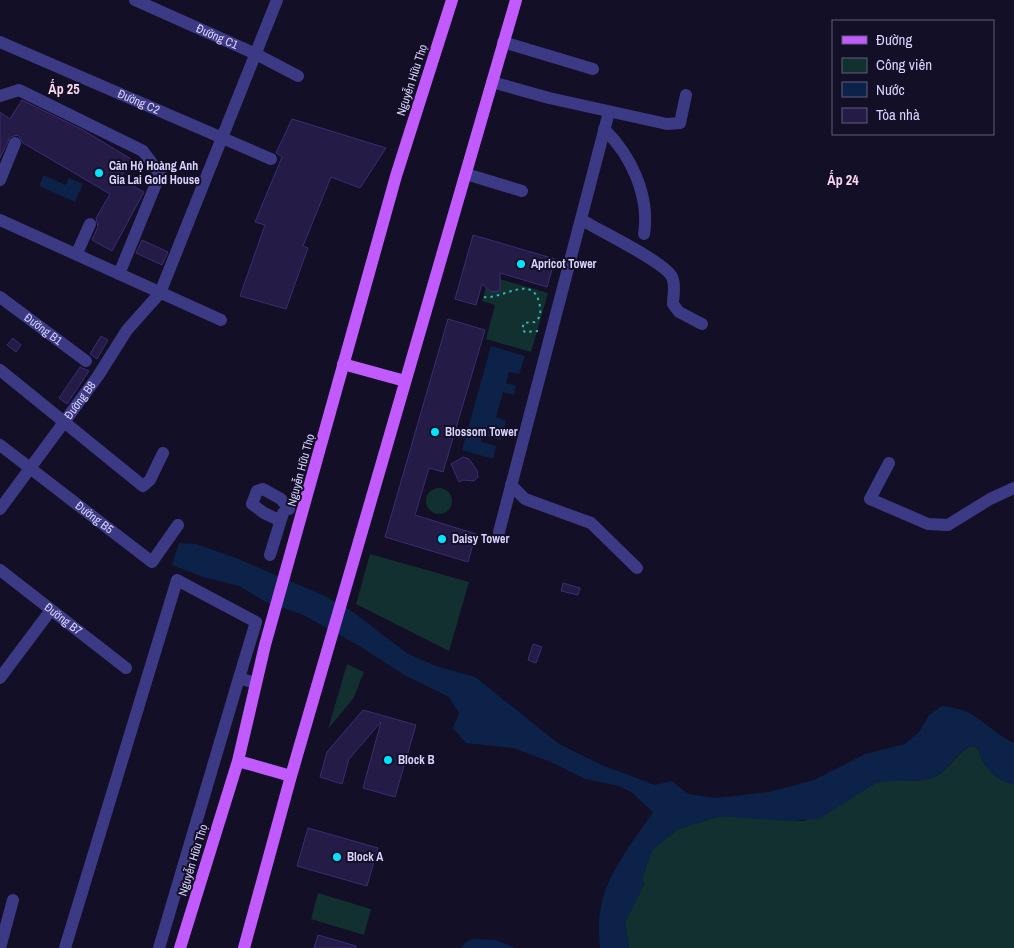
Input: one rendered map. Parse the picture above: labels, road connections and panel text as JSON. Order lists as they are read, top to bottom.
{
  "streets": {
    "main road": ["Nguyễn Hữu Thọ"],
    "street": [
      "Đường C1",
      "Đường C2",
      "Đường B1",
      "Đường B8",
      "Đường B5",
      "Đường B7"
    ]
  },
  "crossings": [
    ["Đường C1", "Đường B8"],
    ["Đường C2", "Đường B8"],
    ["Đường B8", "Đường B5"]
  ],
  "districts": ["Ấp 25", "Ấp 24"],
  "places": [
    "Căn Hộ Hoàng Anh Gia Lai Gold House",
    "Apricot Tower",
    "Blossom Tower",
    "Daisy Tower",
    "Block B",
    "Block A"
  ],
  "legend": [
    "Đường",
    "Công viên",
    "Nước",
    "Tòa nhà"
  ]
}
